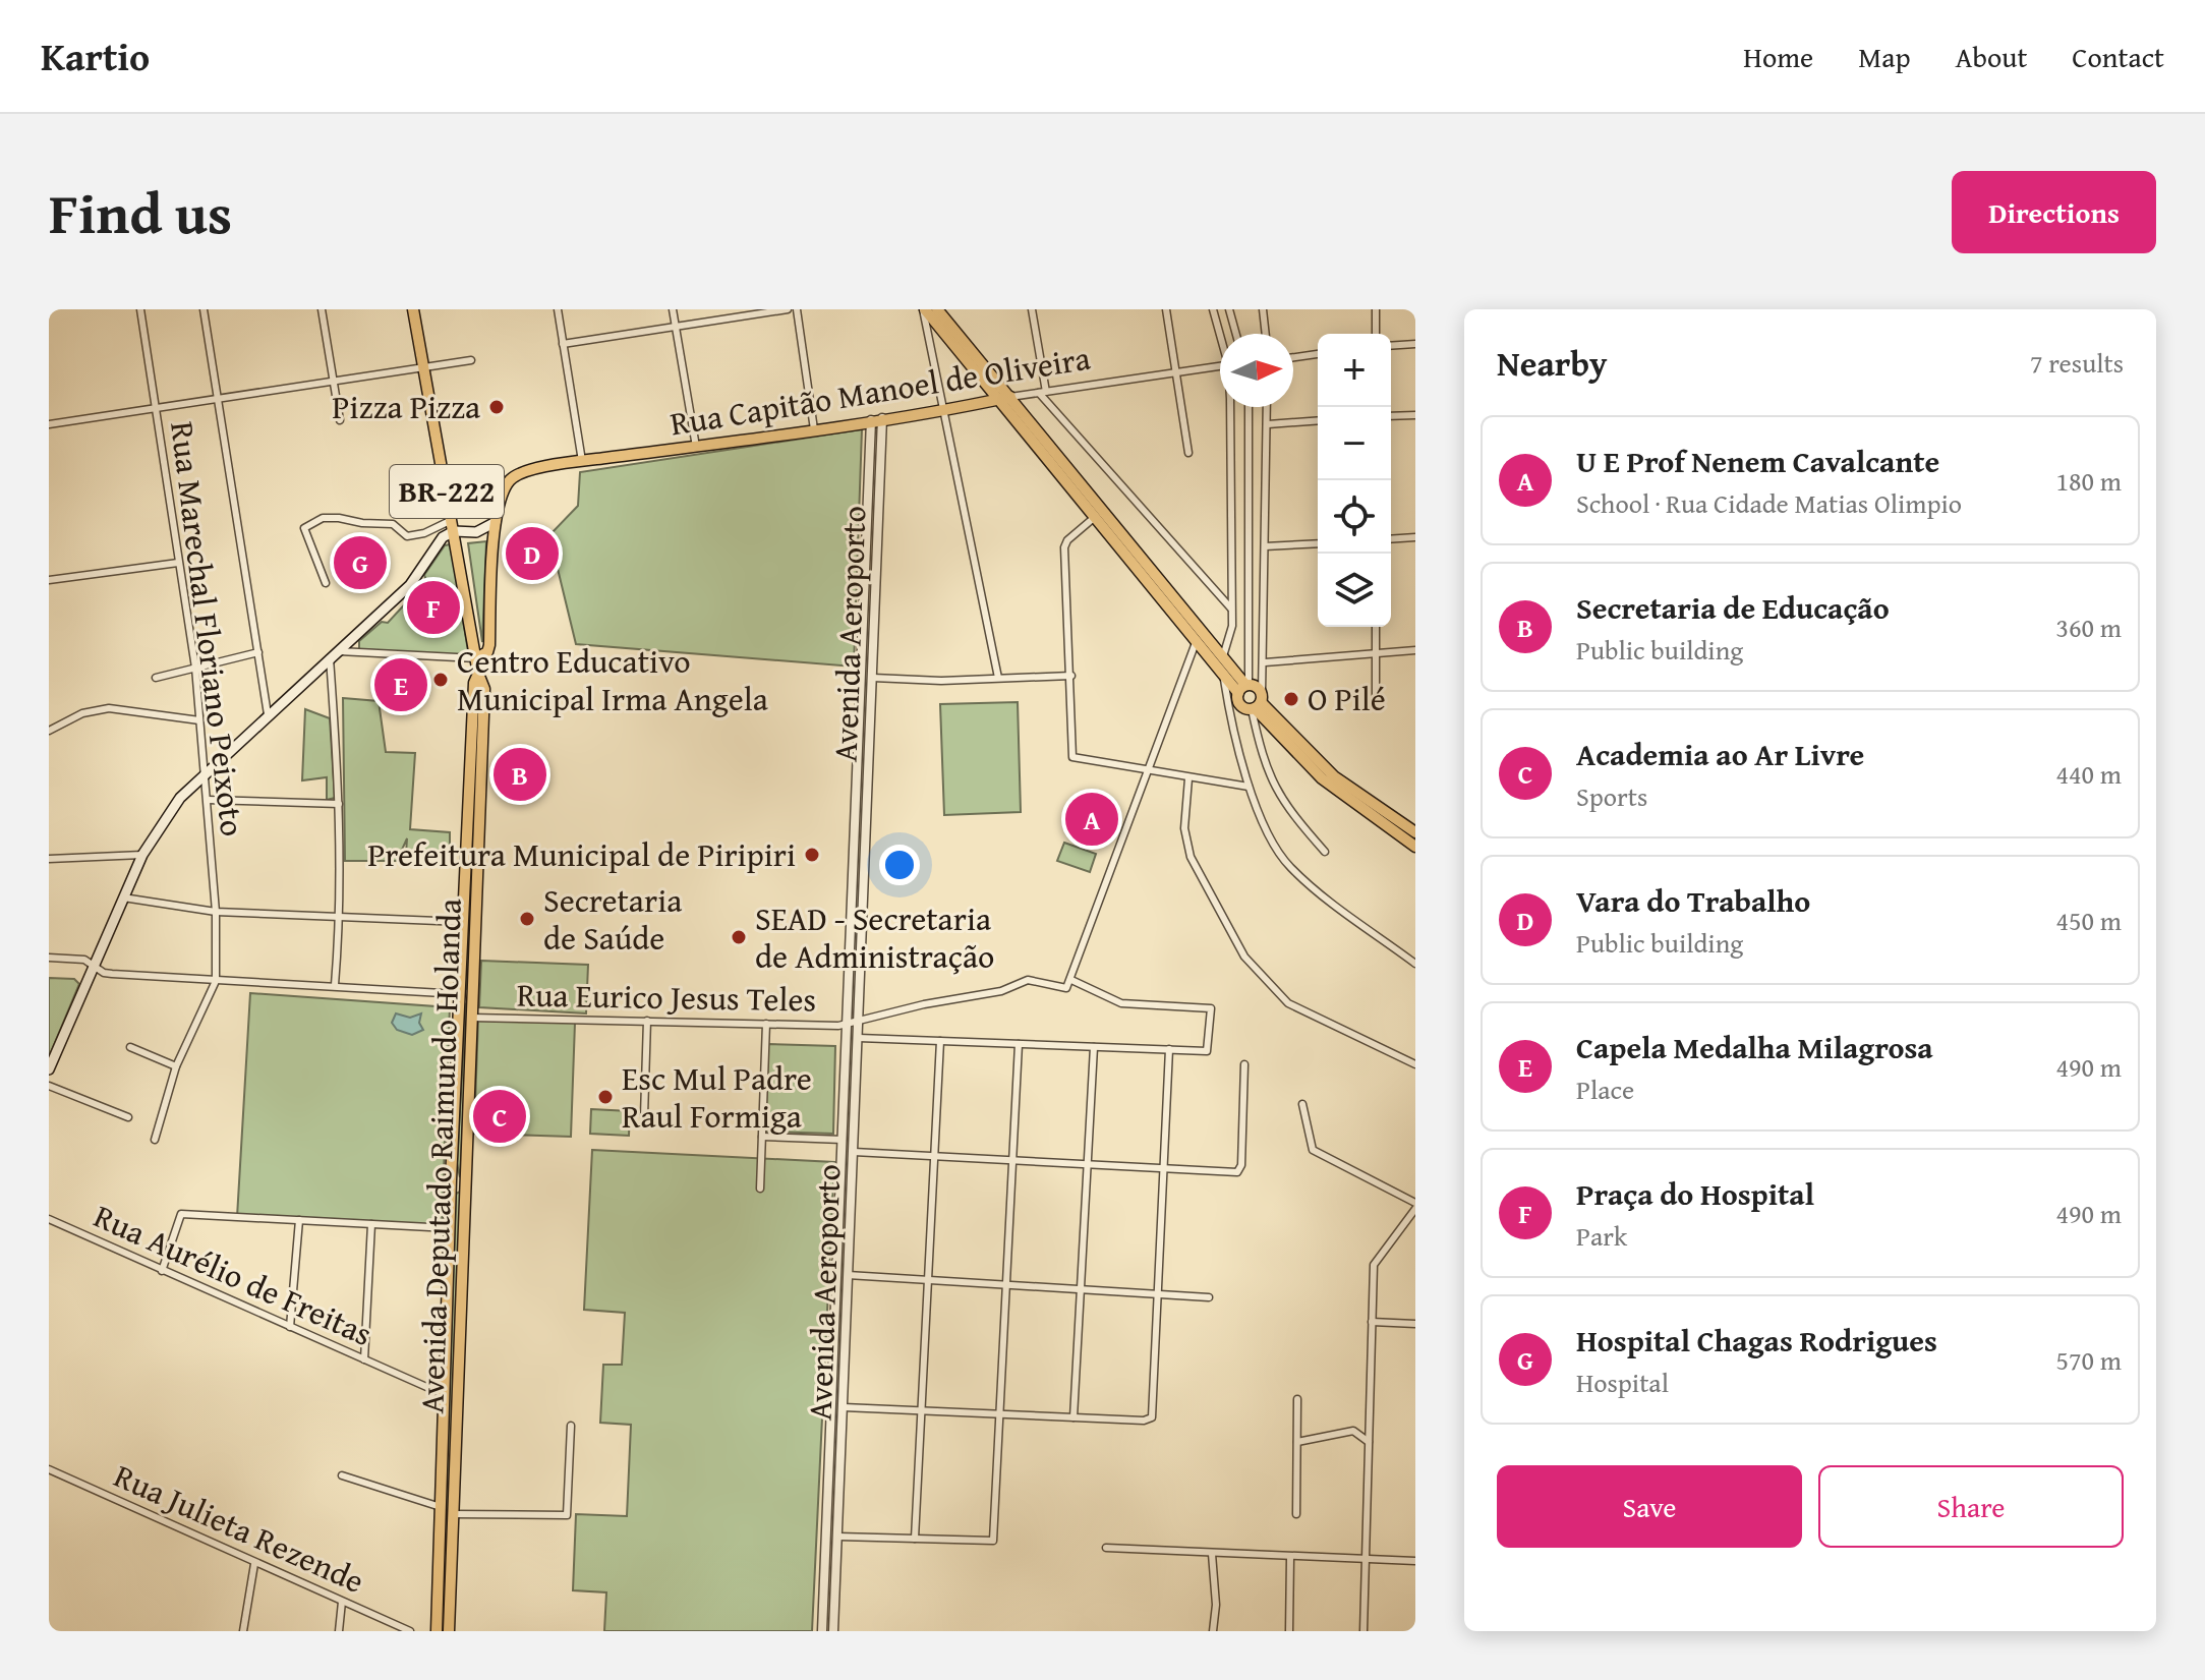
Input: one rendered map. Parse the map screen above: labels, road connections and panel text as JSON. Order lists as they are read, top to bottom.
{
  "streets": {
    "main road": ["Rua Capitão Manoel de Oliveira", "BR-222", "Avenida Deputado Raimundo Holanda"],
    "street": [
      "Rua Marechal Floriano Peixoto",
      "Avenida Aeroporto",
      "Rua Eurico Jesus Teles",
      "Rua Aurélio de Freitas",
      "Rua Julieta Rezende"
    ]
  },
  "crossings": [
    ["Rua Capitão Manoel de Oliveira", "Avenida Aeroporto"],
    ["BR-222", "Avenida Deputado Raimundo Holanda"],
    ["Avenida Aeroporto", "Rua Eurico Jesus Teles"],
    ["Rua Eurico Jesus Teles", "Avenida Deputado Raimundo Holanda"],
    ["Avenida Deputado Raimundo Holanda", "Rua Aurélio de Freitas"]
  ],
  "places": [
    "Pizza Pizza",
    "Centro Educativo Municipal Irma Angela",
    "O Pilé",
    "Prefeitura Municipal de Piripiri",
    "Secretaria de Saúde",
    "SEAD - Secretaria de Administração",
    "Esc Mul Padre Raul Formiga"
  ],
  "north": "right",
  "page": {
    "header": "Kartio",
    "nav": [
      "Home",
      "Map",
      "About",
      "Contact"
    ],
    "title": "Find us",
    "buttons": [
      "Directions",
      ["Save", "Share"]
    ],
    "heading": ["Nearby", "7 results"],
    "map_buttons": ["+", "−"],
    "list": [
      {
        "mark": "A",
        "name": "U E Prof Nenem Cavalcante",
        "note": "School · Rua Cidade Matias Olimpio",
        "value": "180 m"
      },
      {
        "mark": "B",
        "name": "Secretaria de Educação",
        "note": "Public building",
        "value": "360 m"
      },
      {
        "mark": "C",
        "name": "Academia ao Ar Livre",
        "note": "Sports",
        "value": "440 m"
      },
      {
        "mark": "D",
        "name": "Vara do Trabalho",
        "note": "Public building",
        "value": "450 m"
      },
      {
        "mark": "E",
        "name": "Capela Medalha Milagrosa",
        "note": "Place",
        "value": "490 m"
      },
      {
        "mark": "F",
        "name": "Praça do Hospital",
        "note": "Park",
        "value": "490 m"
      },
      {
        "mark": "G",
        "name": "Hospital Chagas Rodrigues",
        "note": "Hospital",
        "value": "570 m"
      }
    ],
    "pins": [
      "D",
      "G",
      "F",
      "E",
      "B",
      "A",
      "C"
    ]
  }
}
